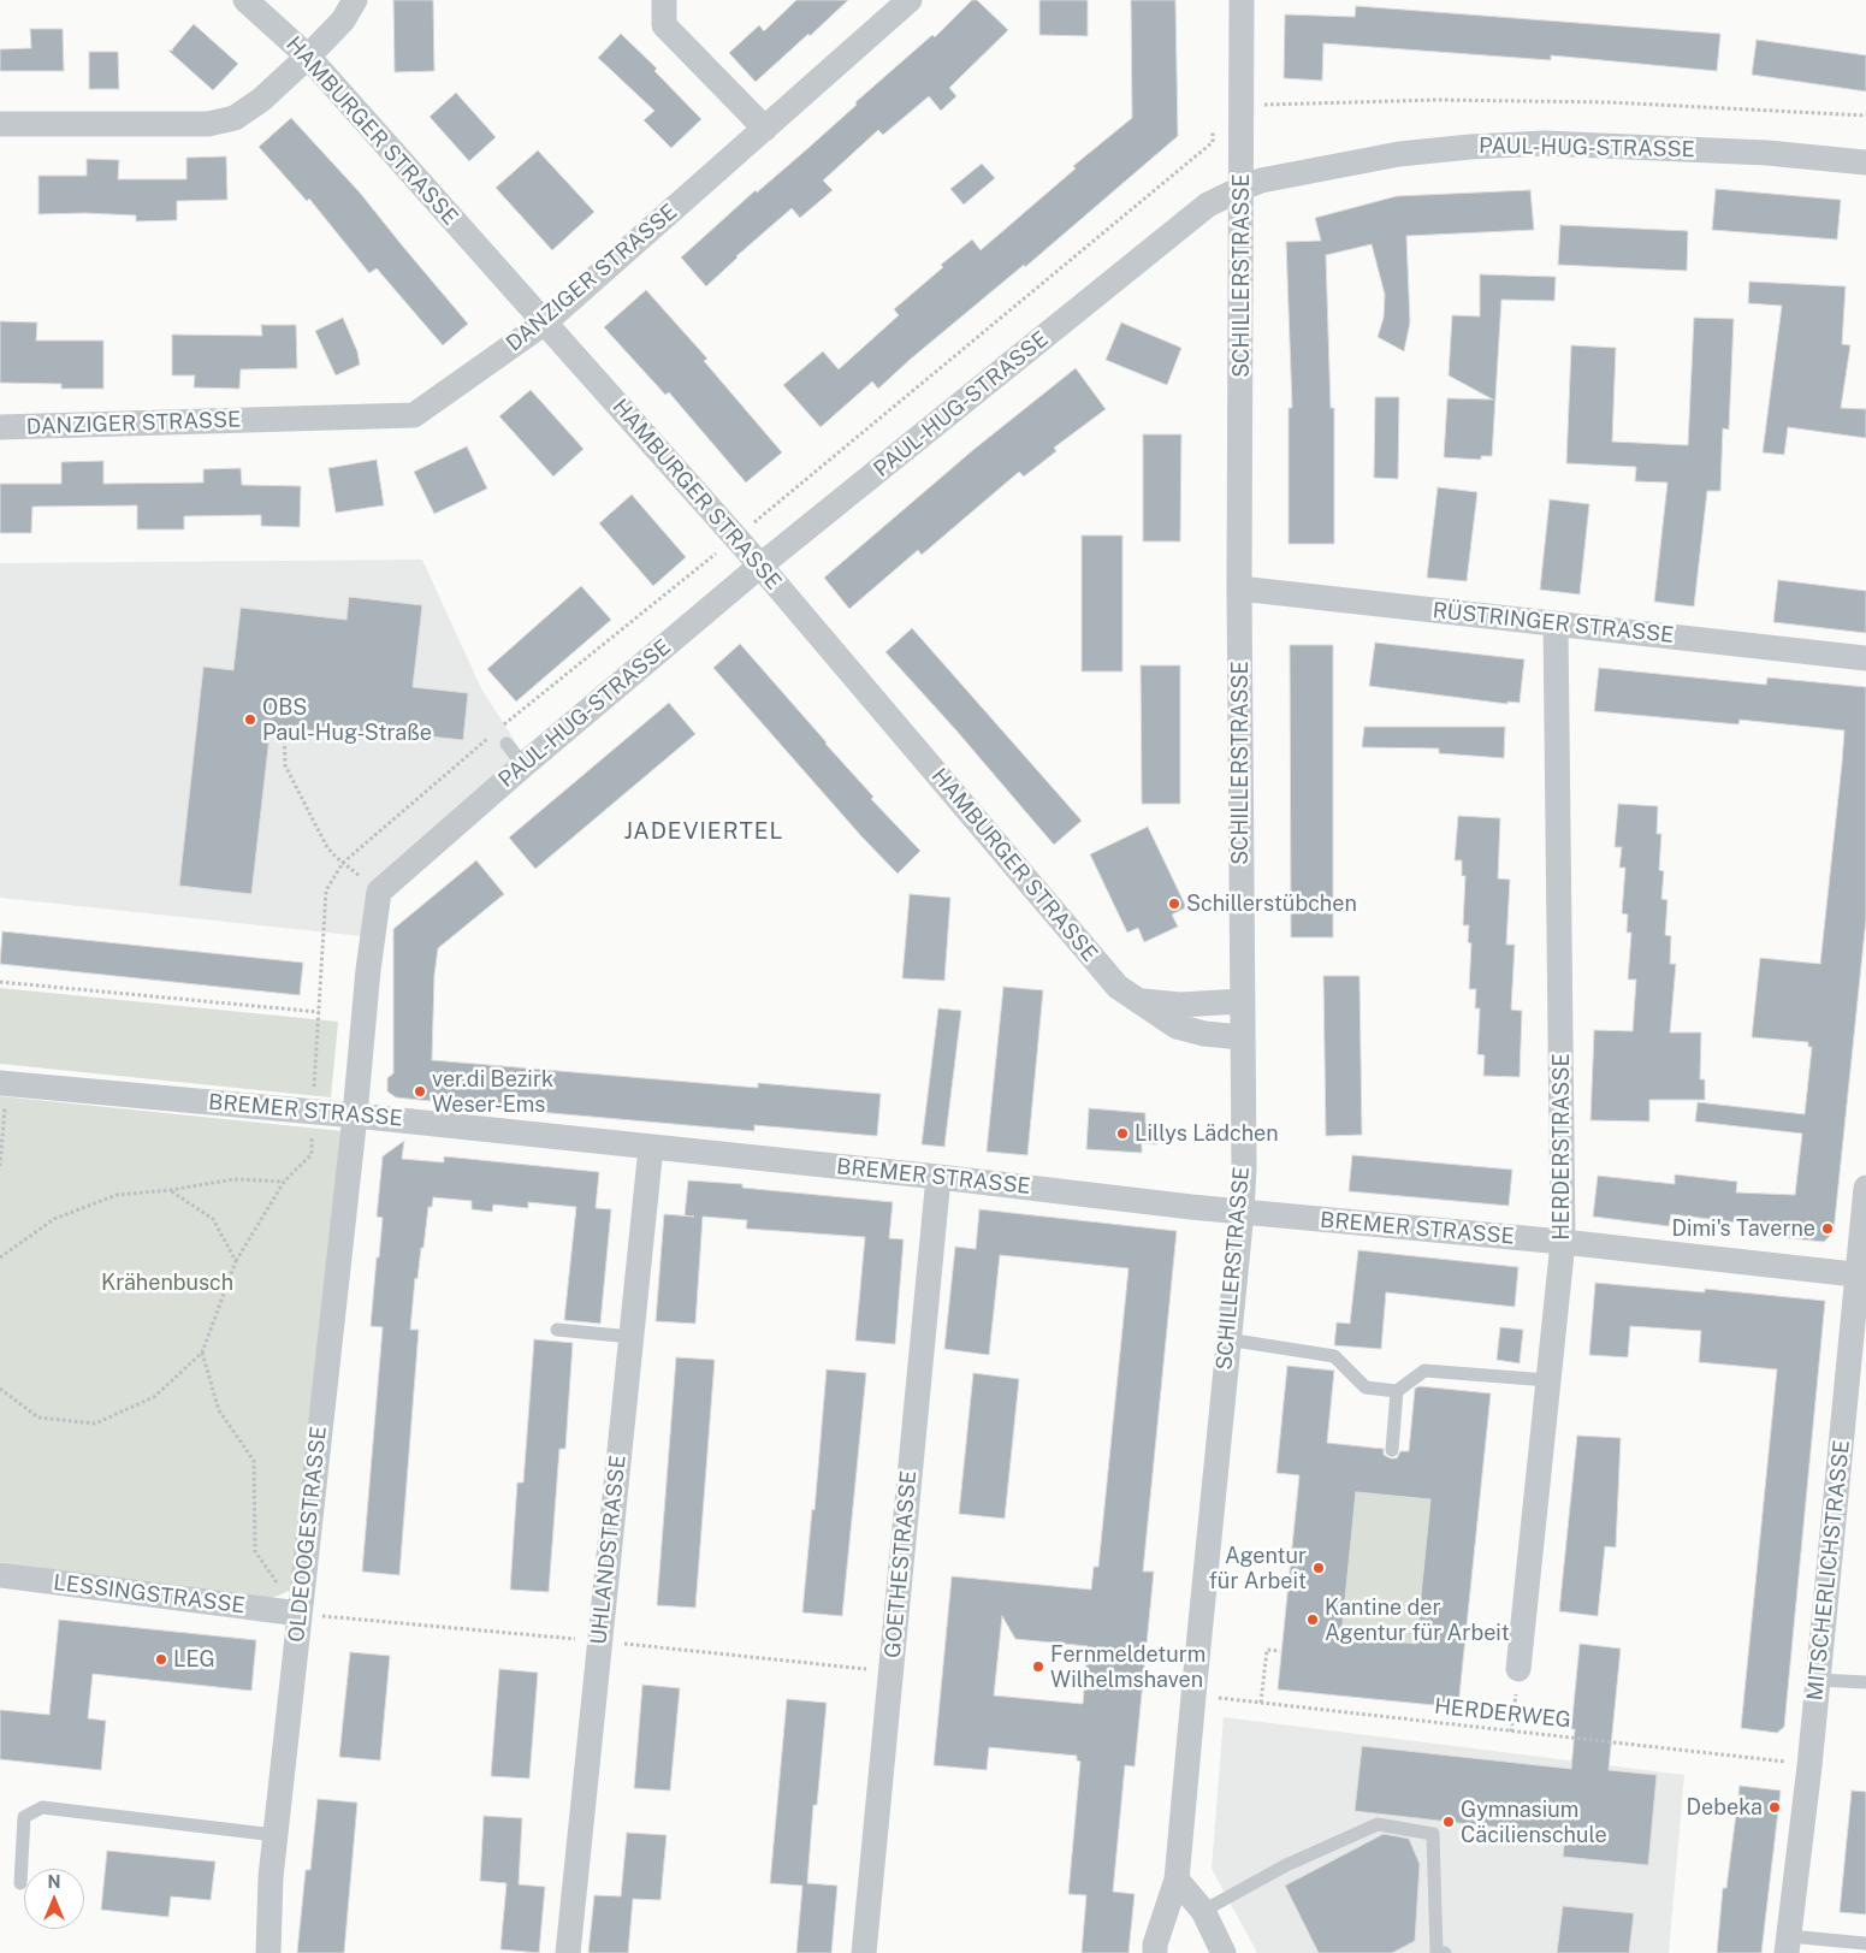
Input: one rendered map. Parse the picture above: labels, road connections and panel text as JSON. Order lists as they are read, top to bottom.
{
  "streets": {
    "street": [
      "HAMBURGER STRASSE",
      "PAUL-HUG-STRASSE",
      "SCHILLERSTRASSE",
      "DANZIGER STRASSE",
      "RÜSTRINGER STRASSE",
      "BREMER STRASSE",
      "HERDERSTRASSE",
      "OLDEOOGESTRASSE",
      "UHLANDSTRASSE",
      "GOETHESTRASSE",
      "MITSCHERLICHSTRASSE",
      "LESSINGSTRASSE"
    ],
    "path": ["HERDERWEG"]
  },
  "crossings": [
    ["HAMBURGER STRASSE", "PAUL-HUG-STRASSE"],
    ["HAMBURGER STRASSE", "SCHILLERSTRASSE"],
    ["HAMBURGER STRASSE", "DANZIGER STRASSE"],
    ["PAUL-HUG-STRASSE", "SCHILLERSTRASSE"],
    ["SCHILLERSTRASSE", "RÜSTRINGER STRASSE"],
    ["SCHILLERSTRASSE", "BREMER STRASSE"],
    ["SCHILLERSTRASSE", "HERDERWEG"],
    ["RÜSTRINGER STRASSE", "HERDERSTRASSE"],
    ["BREMER STRASSE", "HERDERSTRASSE"],
    ["BREMER STRASSE", "OLDEOOGESTRASSE"],
    ["BREMER STRASSE", "UHLANDSTRASSE"],
    ["BREMER STRASSE", "GOETHESTRASSE"],
    ["BREMER STRASSE", "MITSCHERLICHSTRASSE"],
    ["OLDEOOGESTRASSE", "LESSINGSTRASSE"],
    ["MITSCHERLICHSTRASSE", "HERDERWEG"]
  ],
  "districts": ["JADEVIERTEL"],
  "parks": ["Krähenbusch"],
  "places": [
    "OBS Paul-Hug-Straße",
    "Schillerstübchen",
    "ver.di Bezirk Weser-Ems",
    "Lillys Lädchen",
    "Dimi's Taverne",
    "Agentur für Arbeit",
    "Kantine der Agentur für Arbeit",
    "LEG",
    "Fernmeldeturm Wilhelmshaven",
    "Debeka",
    "Gymnasium Cäcilienschule"
  ],
  "north": "top"
}
